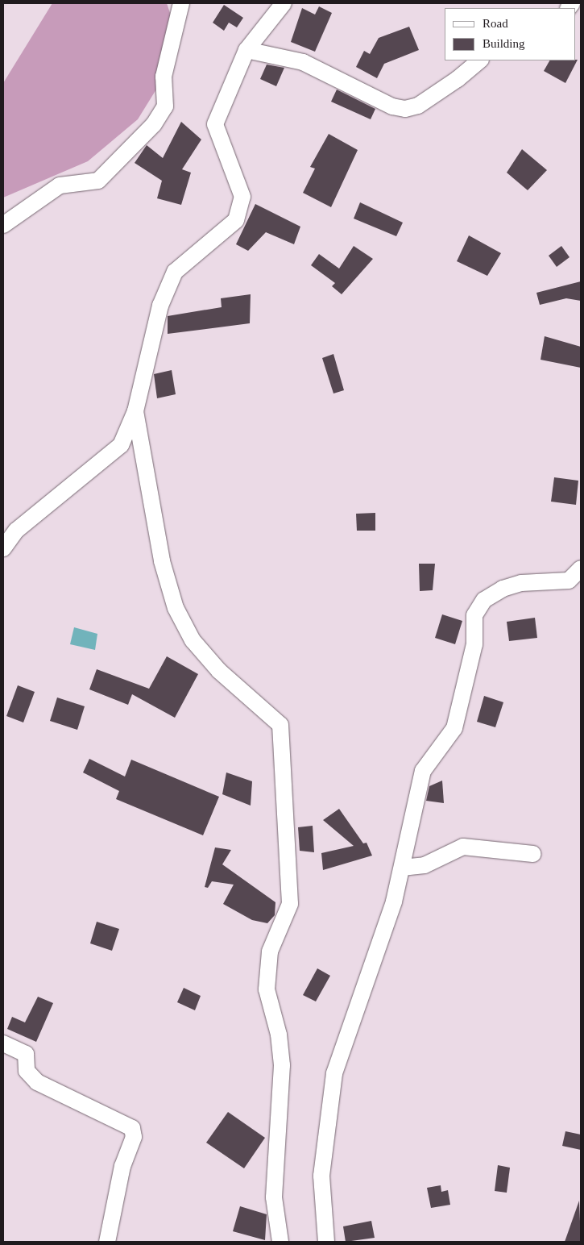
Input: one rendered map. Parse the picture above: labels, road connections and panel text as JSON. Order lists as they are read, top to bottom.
{
  "legend": ["Road", "Building"]
}
